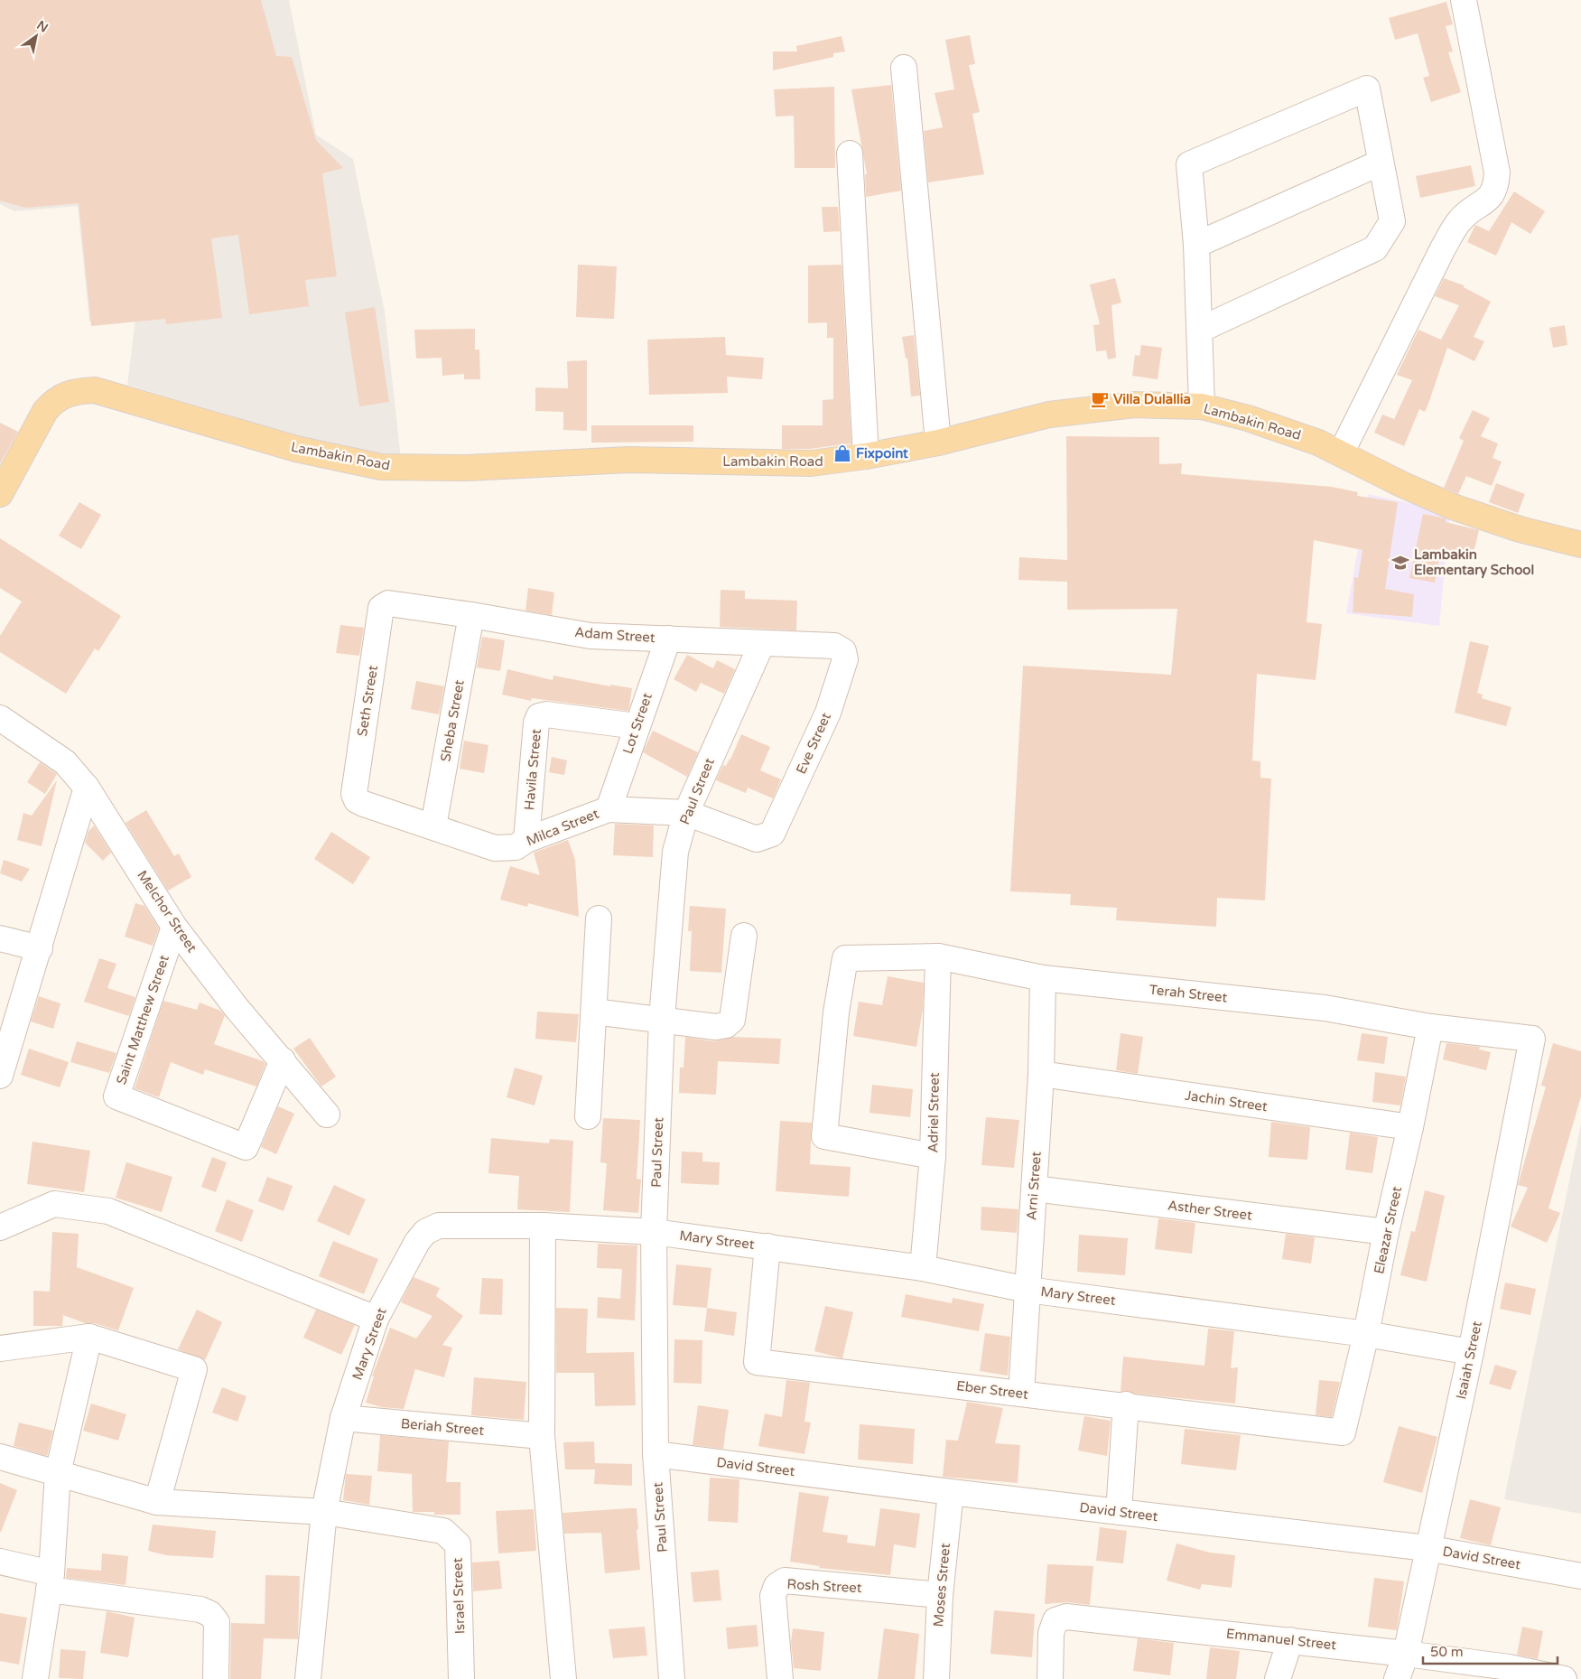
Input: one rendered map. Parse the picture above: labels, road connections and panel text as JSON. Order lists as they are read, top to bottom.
{
  "streets": {
    "main road": ["Lambakin Road"],
    "street": [
      "Adam Street",
      "Seth Street",
      "Sheba Street",
      "Lot Street",
      "Eve Street",
      "Havila Street",
      "Paul Street",
      "Milca Street",
      "Melchor Street",
      "Terah Street",
      "Saint Matthew Street",
      "Jachin Street",
      "Adriel Street",
      "Arni Street",
      "Asther Street",
      "Eleazar Street",
      "Mary Street",
      "Isaiah Street",
      "Eber Street",
      "Beriah Street",
      "David Street",
      "Moses Street",
      "Rosh Street",
      "Israel Street",
      "Emmanuel Street"
    ]
  },
  "crossings": [
    ["Adam Street", "Seth Street"],
    ["Adam Street", "Sheba Street"],
    ["Adam Street", "Lot Street"],
    ["Adam Street", "Eve Street"],
    ["Adam Street", "Paul Street"],
    ["Seth Street", "Milca Street"],
    ["Sheba Street", "Milca Street"],
    ["Lot Street", "Havila Street"],
    ["Lot Street", "Milca Street"],
    ["Eve Street", "Milca Street"],
    ["Havila Street", "Milca Street"],
    ["Paul Street", "Milca Street"],
    ["Paul Street", "Mary Street"],
    ["Paul Street", "David Street"],
    ["Melchor Street", "Saint Matthew Street"],
    ["Terah Street", "Adriel Street"],
    ["Terah Street", "Arni Street"],
    ["Terah Street", "Eleazar Street"],
    ["Terah Street", "Isaiah Street"],
    ["Jachin Street", "Arni Street"],
    ["Jachin Street", "Eleazar Street"],
    ["Adriel Street", "Mary Street"],
    ["Arni Street", "Asther Street"],
    ["Arni Street", "Mary Street"],
    ["Arni Street", "Eber Street"],
    ["Asther Street", "Eleazar Street"],
    ["Eleazar Street", "Mary Street"],
    ["Eleazar Street", "Eber Street"],
    ["Mary Street", "Isaiah Street"],
    ["Mary Street", "Eber Street"],
    ["Mary Street", "Beriah Street"],
    ["Mary Street", "Israel Street"],
    ["Isaiah Street", "David Street"],
    ["Isaiah Street", "Emmanuel Street"],
    ["David Street", "Moses Street"],
    ["Moses Street", "Rosh Street"]
  ],
  "places": {
    "cafe": ["Villa Dulallia"],
    "shop": ["Fixpoint"],
    "school or university": ["Lambakin Elementary School"]
  },
  "scale_bar": "50 m",
  "north": "top right"
}
